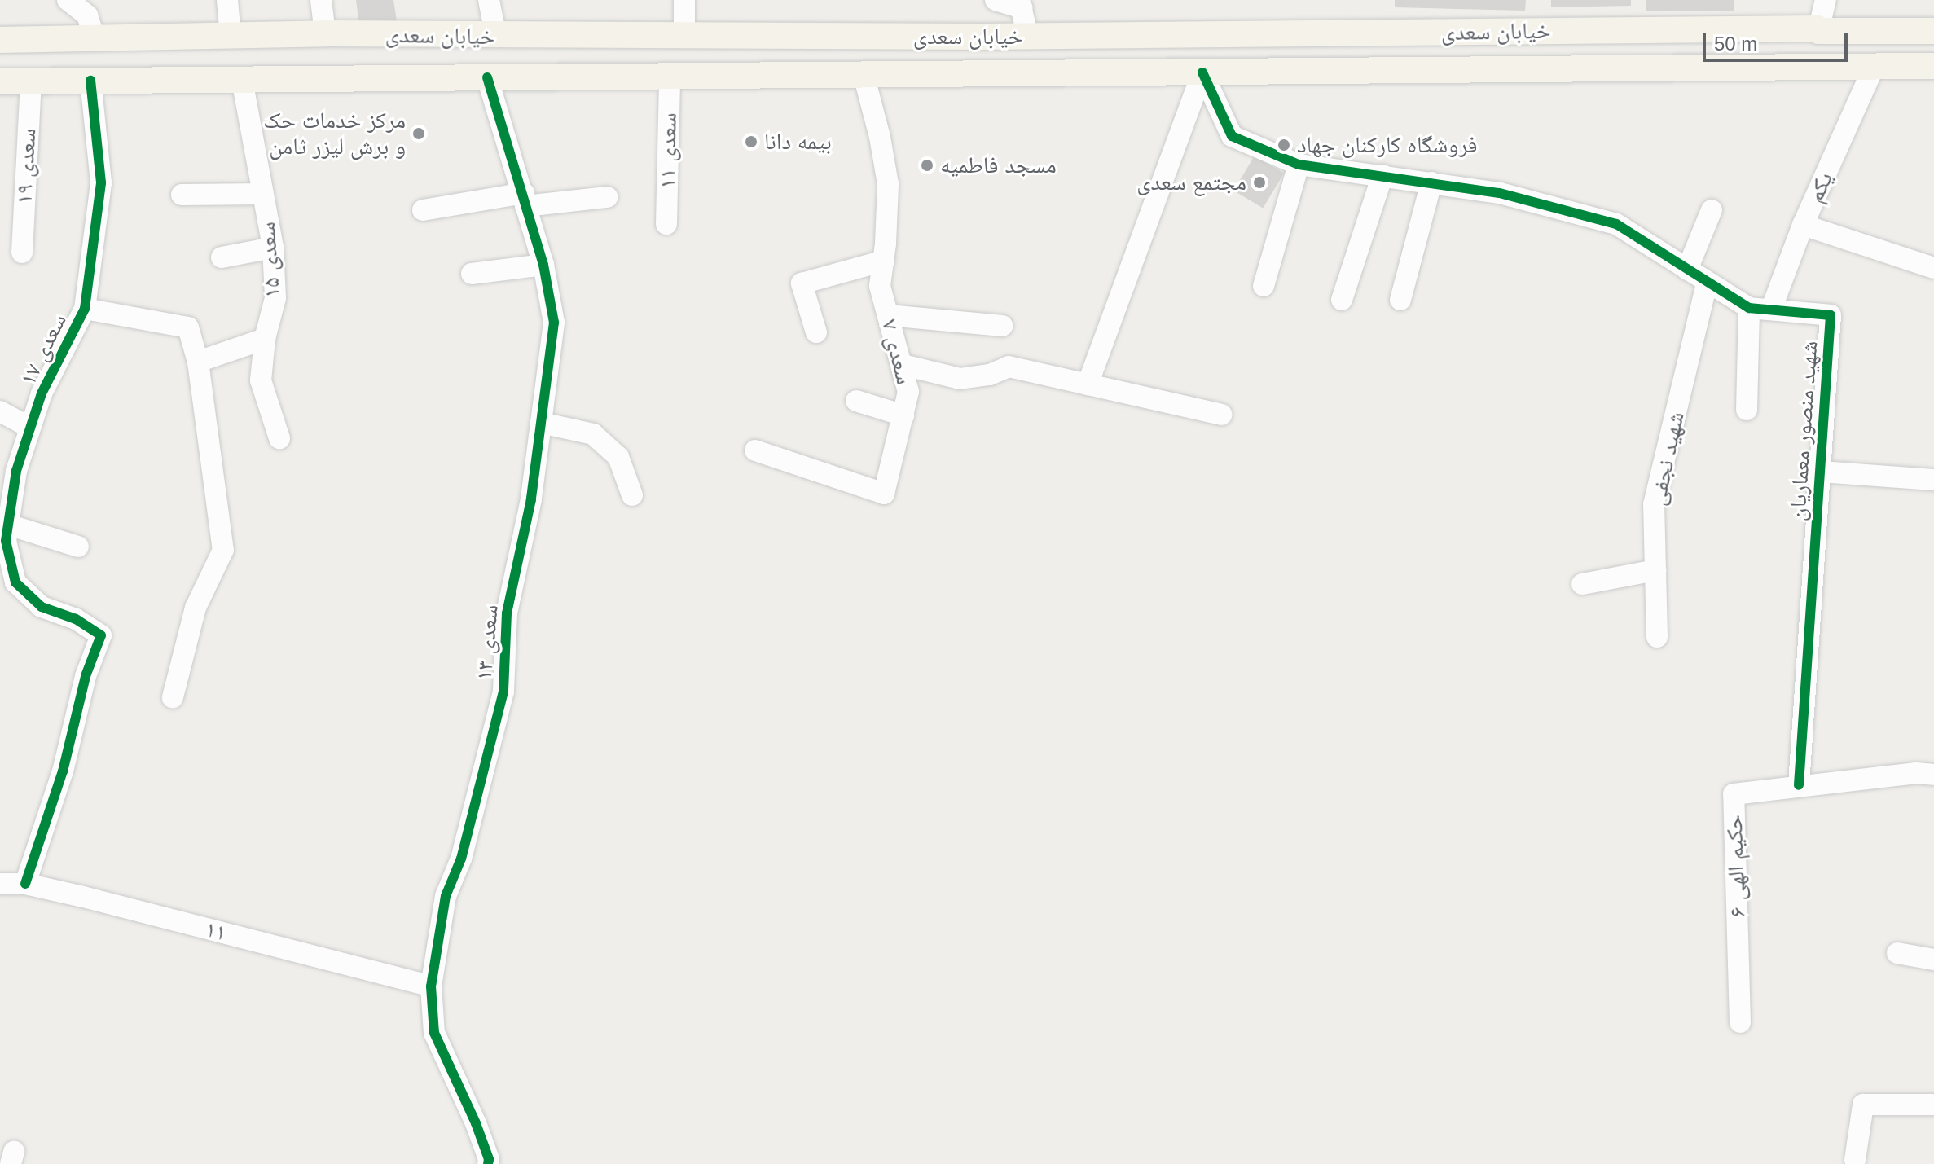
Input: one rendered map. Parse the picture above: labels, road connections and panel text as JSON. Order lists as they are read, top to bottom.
{
  "streets": {
    "main road": ["خیابان سعدی"],
    "street": [
      "سعدی ۱۱",
      "سعدی ۱۹",
      "یکم",
      "سعدی ۱۵",
      "سعدی ۱۷",
      "سعدی ۷",
      "شهید منصور معماریان",
      "شهید نجفی",
      "سعدی ۱۳",
      "حکیم الهی ۶",
      "۱۱"
    ]
  },
  "crossings": [
    ["خیابان سعدی", "سعدی ۱۱"],
    ["خیابان سعدی", "سعدی ۱۹"],
    ["خیابان سعدی", "یکم"],
    ["خیابان سعدی", "سعدی ۱۵"],
    ["خیابان سعدی", "سعدی ۱۷"],
    ["خیابان سعدی", "سعدی ۷"],
    ["خیابان سعدی", "شهید منصور معماریان"],
    ["خیابان سعدی", "سعدی ۱۳"],
    ["یکم", "شهید منصور معماریان"],
    ["سعدی ۱۷", "۱۱"],
    ["شهید منصور معماریان", "شهید نجفی"],
    ["شهید منصور معماریان", "حکیم الهی ۶"],
    ["سعدی ۱۳", "۱۱"]
  ],
  "places": [
    "مرکز خدمات حک و برش لیزر ثامن",
    "بیمه دانا",
    "فروشگاه کارکنان جهاد",
    "مسجد فاطمیه",
    "مجتمع سعدی"
  ],
  "scale_bar": "50 m"
}
